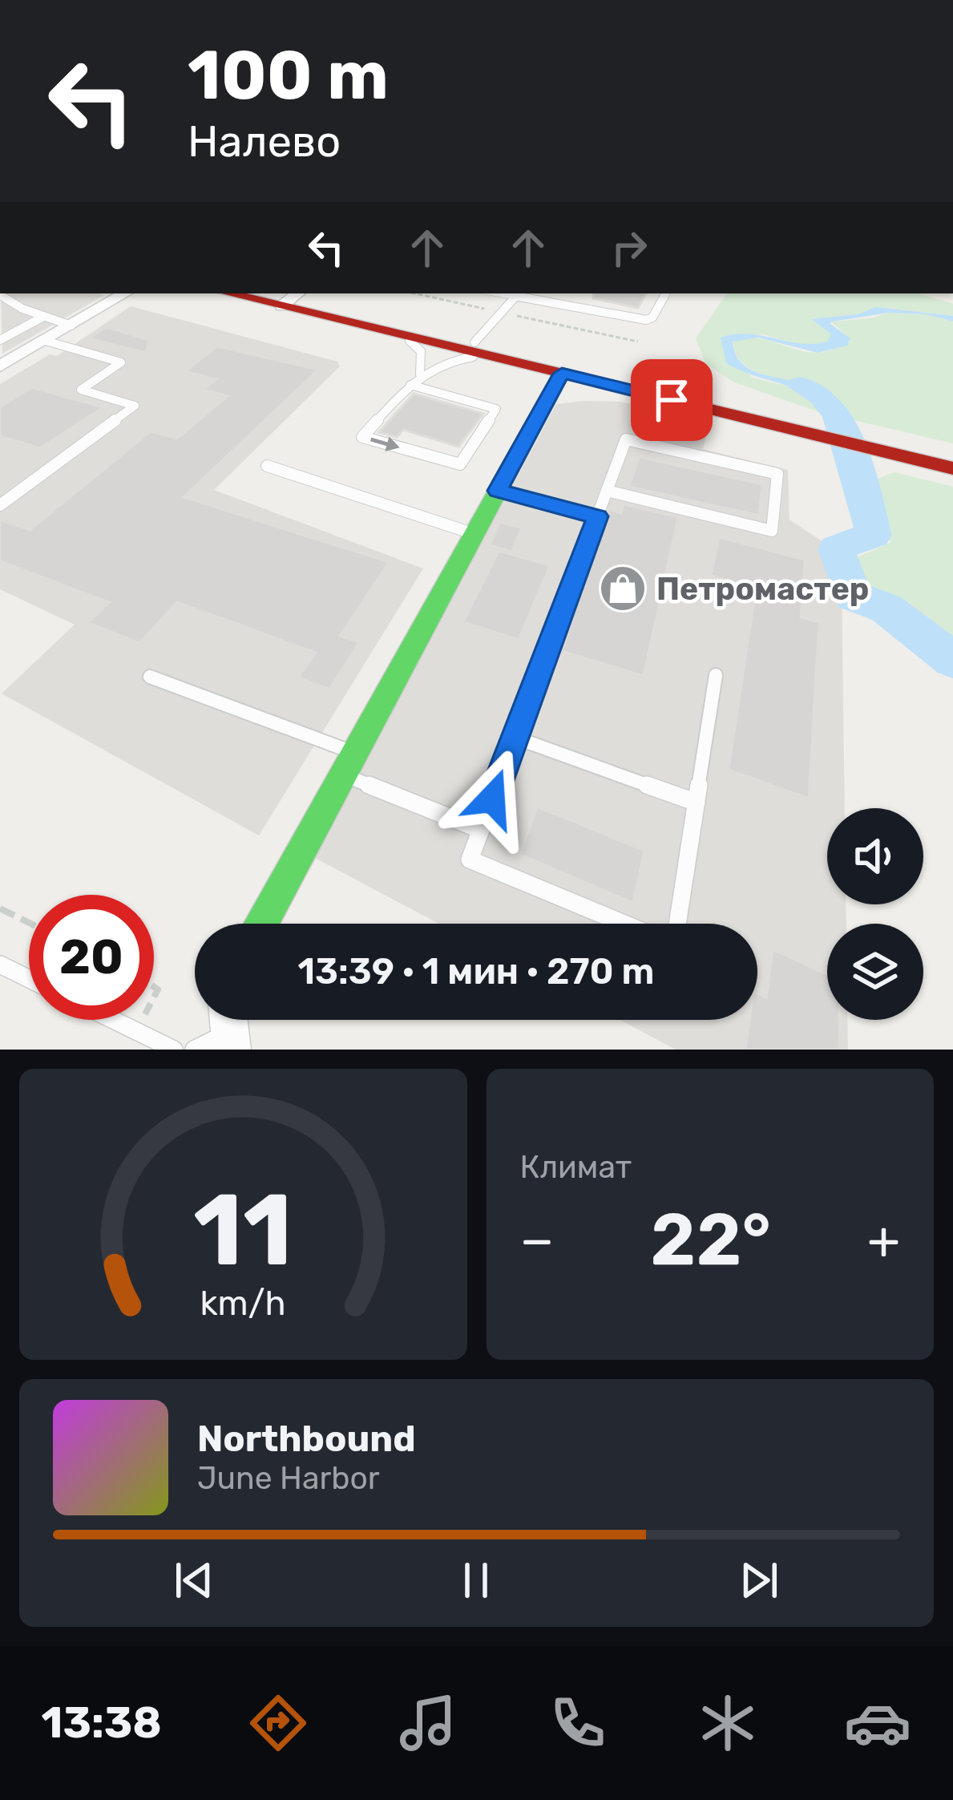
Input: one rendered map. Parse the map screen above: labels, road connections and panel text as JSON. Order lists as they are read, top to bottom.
{
  "places": {
    "shop": ["Петромастер"]
  },
  "page": {
    "turn": ["100 m", "Налево"],
    "limit": "20",
    "trip": "13:39 · 1 мин · 270 m",
    "tile": "Климат",
    "heat": ["−", "22°", "+"],
    "song": ["Northbound", "June Harbor"],
    "tabs": "13:38",
    "gauge": ["11", "km/h"]
  }
}
